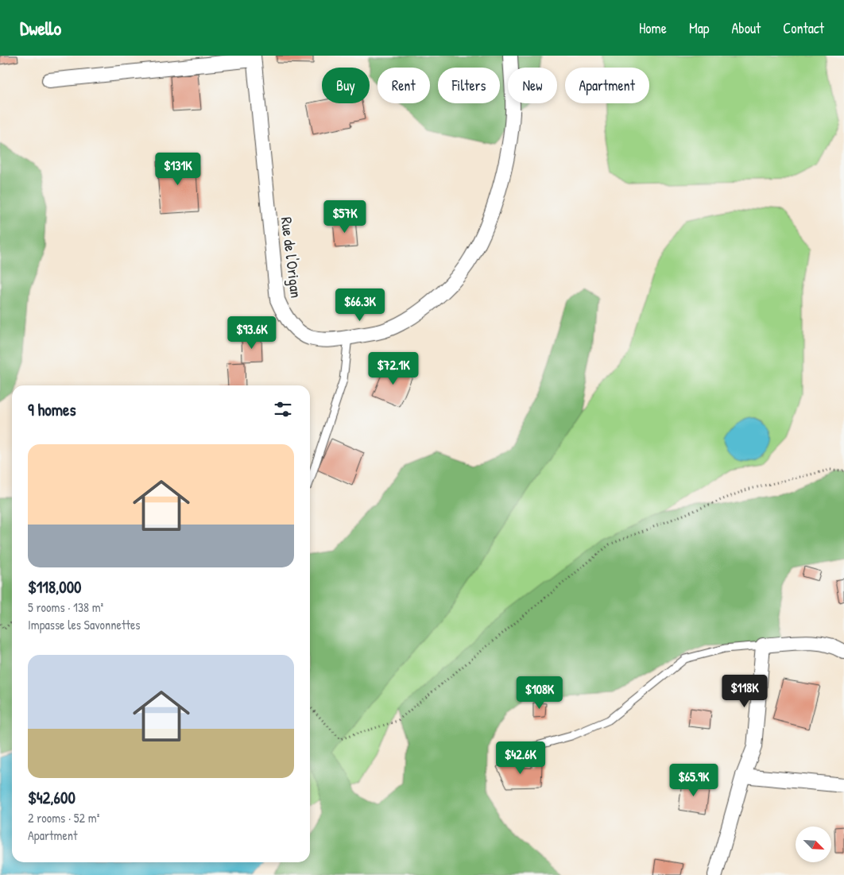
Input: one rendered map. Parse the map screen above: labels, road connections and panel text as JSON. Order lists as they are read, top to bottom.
{
  "streets": {
    "street": ["Rue de l'Origan"]
  },
  "north": "bottom right",
  "page": {
    "header": "Dwello",
    "nav": [
      "Home",
      "Map",
      "About",
      "Contact"
    ],
    "chip": [
      "Buy",
      "Rent",
      "Filters",
      "New",
      "Apartment"
    ],
    "price": [
      "$131K",
      "$57K",
      "$66.3K",
      "$93.6K",
      "$72.1K",
      "$118K",
      "$108K",
      "$42.6K",
      "$65.9K"
    ],
    "heading": "9 homes",
    "list": [
      {
        "name": "$118,000",
        "note": "5 rooms · 138 m² · Impasse les Savonnettes"
      },
      {
        "name": "$42,600",
        "note": "2 rooms · 52 m² · Apartment"
      }
    ]
  }
}
